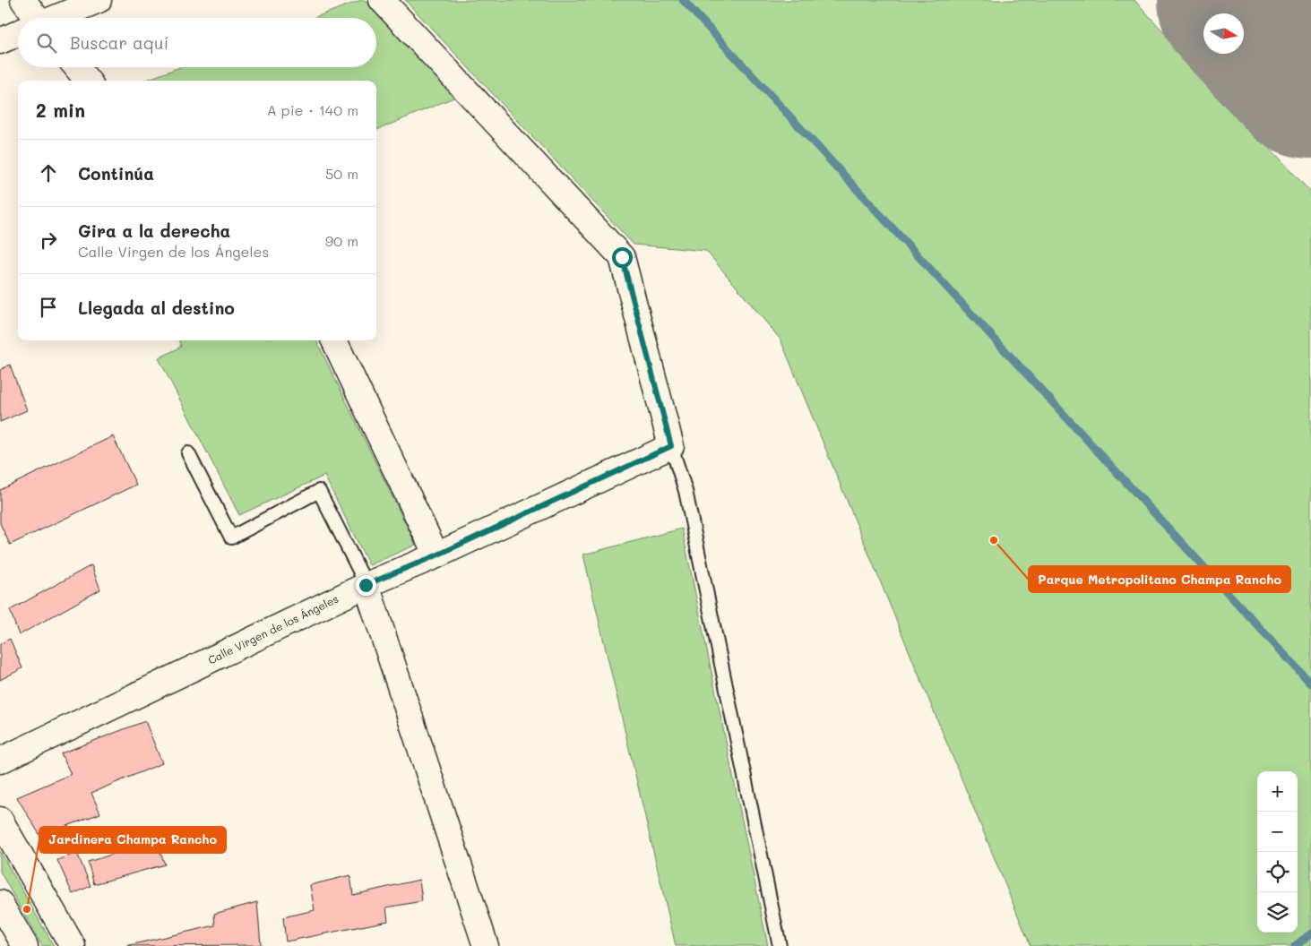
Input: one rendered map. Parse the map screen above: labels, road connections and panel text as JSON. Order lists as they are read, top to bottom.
{
  "streets": {
    "street": ["Calle Virgen de los Ángeles"]
  },
  "places": ["Parque Metropolitano Champa Rancho", "Jardinera Champa Rancho"],
  "north": "right",
  "page": {
    "search": "Buscar aquí",
    "heading": ["2 min", "A pie · 140 m"],
    "list": [
      ["Continúa", "50 m"],
      ["Gira a la derecha", "Calle Virgen de los Ángeles", "90 m"],
      "Llegada al destino"
    ],
    "map_buttons": ["+", "−"]
  }
}
